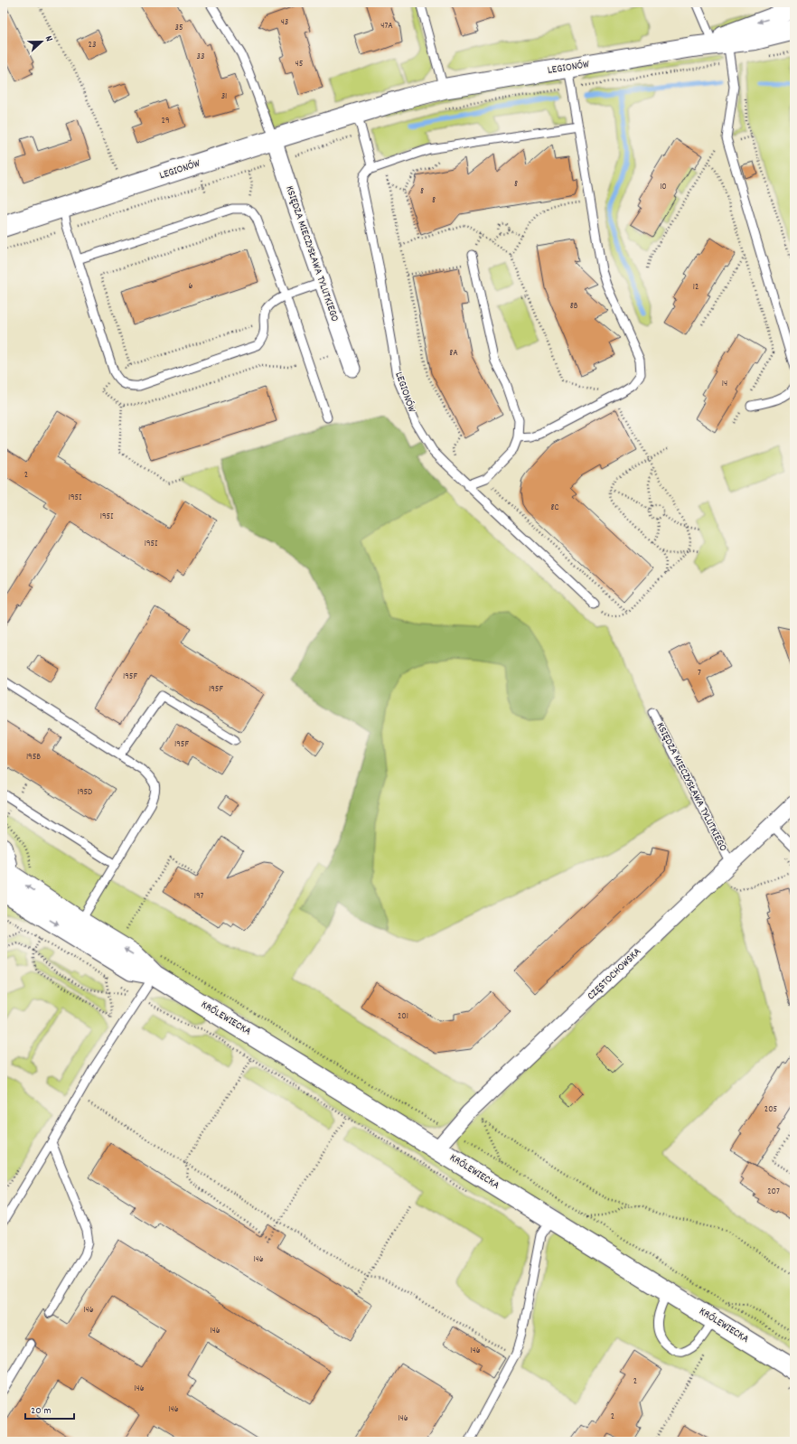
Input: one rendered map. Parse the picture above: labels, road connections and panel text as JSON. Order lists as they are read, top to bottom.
{
  "streets": {
    "main road": ["LEGIONÓW", "KRÓLEWIECKA"],
    "street": ["KSIĘDZA MIECZYSŁAWA TYLUTKIEGO", "CZĘSTOCHOWSKA"]
  },
  "crossings": [
    ["LEGIONÓW", "KSIĘDZA MIECZYSŁAWA TYLUTKIEGO"],
    ["KSIĘDZA MIECZYSŁAWA TYLUTKIEGO", "CZĘSTOCHOWSKA"],
    ["CZĘSTOCHOWSKA", "KRÓLEWIECKA"]
  ],
  "house_numbers": [
    "43",
    "47A",
    "35",
    "23",
    "33",
    "45",
    "31",
    "29",
    "8",
    "10",
    "8",
    "8",
    "6",
    "12",
    "8B",
    "8A",
    "14",
    "2",
    "195I",
    "8C",
    "195I",
    "195I",
    "7",
    "195F",
    "195F",
    "195F",
    "195B",
    "195D",
    "197",
    "201",
    "205",
    "207",
    "146",
    "146",
    "146",
    "146",
    "2",
    "146",
    "146",
    "2",
    "146"
  ],
  "scale_bar": "20 m",
  "north": "right"
}
